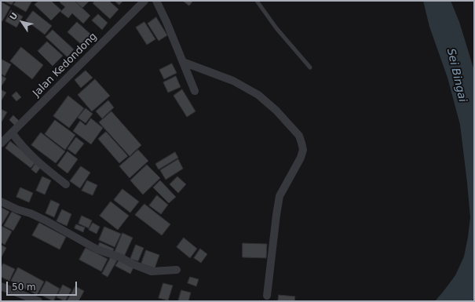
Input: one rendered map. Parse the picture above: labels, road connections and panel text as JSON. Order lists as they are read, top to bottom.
{
  "streets": {
    "street": ["Jalan Kedondong"]
  },
  "water": ["Sei Bingai"],
  "scale_bar": "50 m",
  "north": "top left"
}
